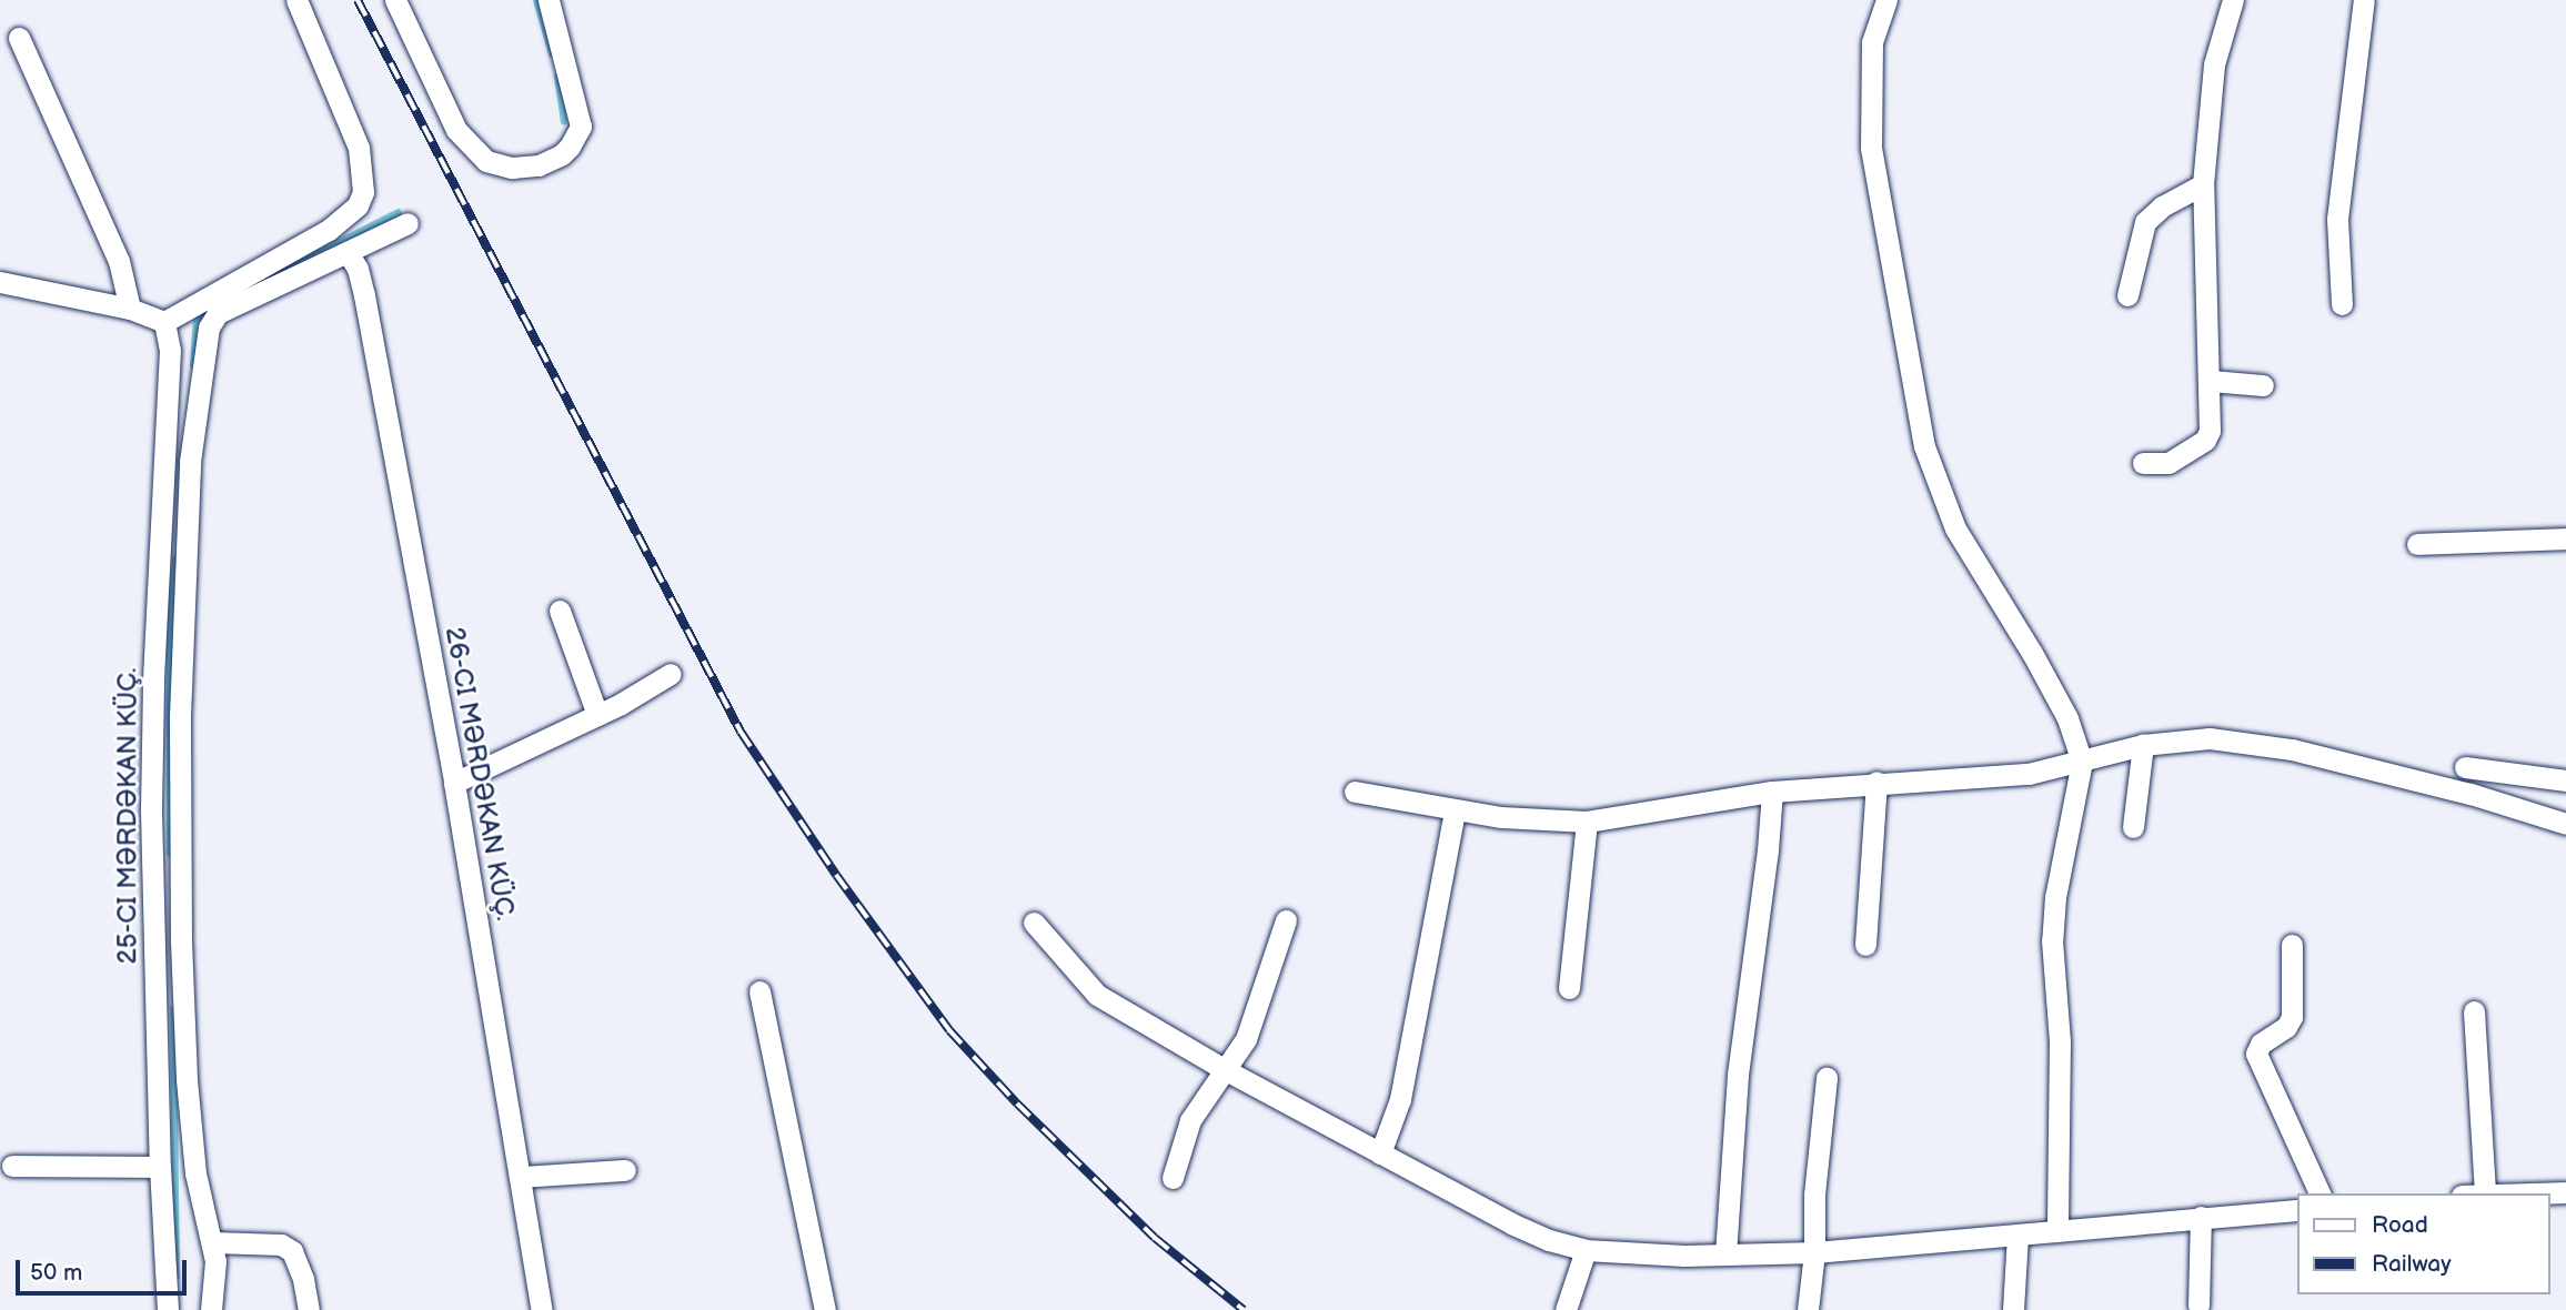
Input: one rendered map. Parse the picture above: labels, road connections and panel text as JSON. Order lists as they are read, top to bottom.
{
  "streets": {
    "street": ["25-CI MƏRDƏKAN KÜÇ."]
  },
  "legend": ["Road", "Railway"],
  "scale_bar": "50 m"
}
